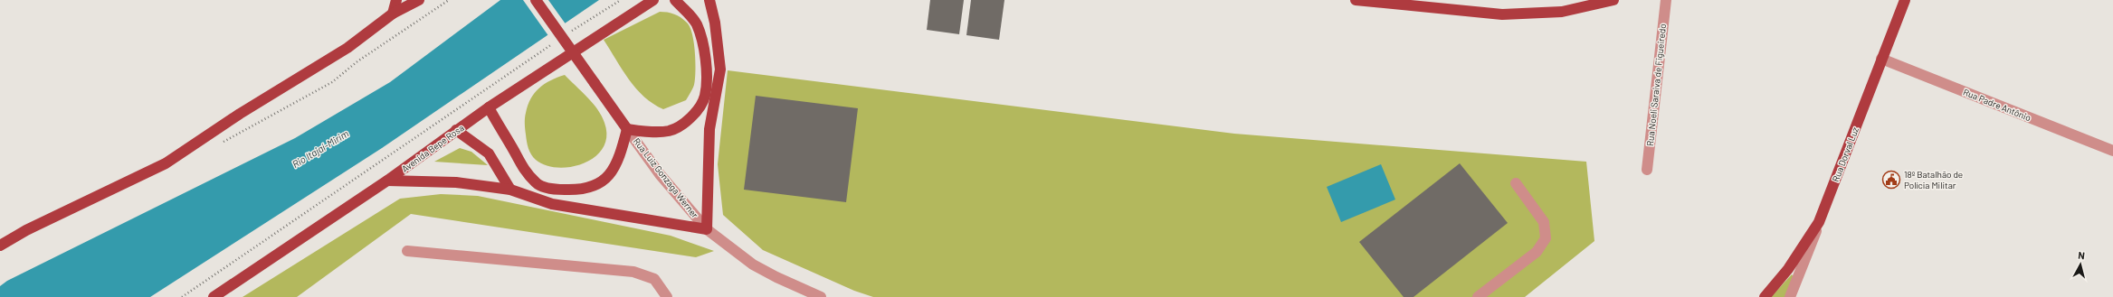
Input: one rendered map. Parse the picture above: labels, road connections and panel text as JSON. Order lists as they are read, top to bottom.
{
  "streets": {
    "main road": ["Avenida Bepe Rosa", "Rua Dorval Luz", "Rua Luiz Gonzaga Werner"],
    "street": ["Rua Noeli Saraiva de Figueiredo", "Rua Padre Antônio"]
  },
  "crossings": [
    ["Rua Padre Antônio", "Rua Dorval Luz"]
  ],
  "water": ["Rio Itajaí-Mirim"],
  "places": {
    "public building": ["18º Batalhão de Polícia Militar"]
  },
  "north": "top"
}
